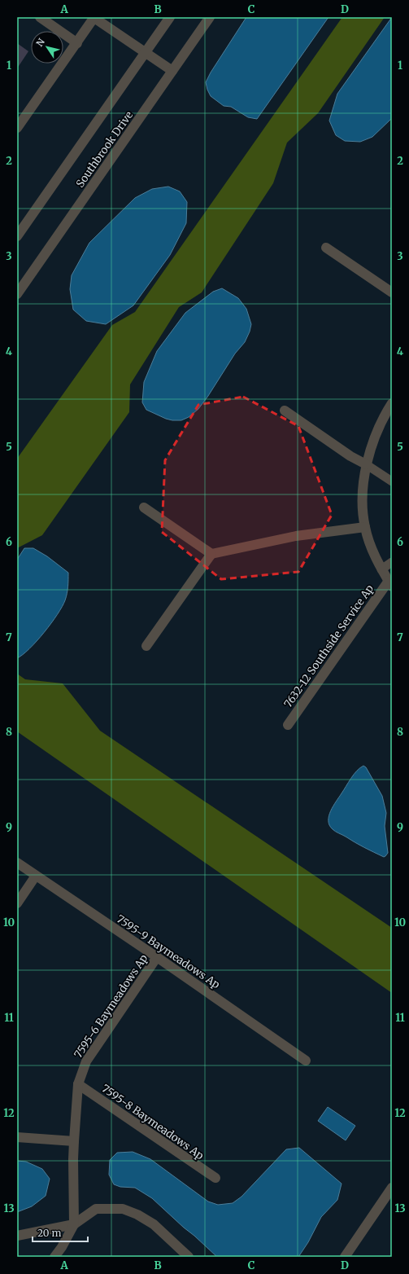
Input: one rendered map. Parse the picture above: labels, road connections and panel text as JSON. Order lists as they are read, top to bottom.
{
  "streets": {
    "street": [
      "Southbrook Drive",
      "7632-12 Southside Service Ap",
      "7595-9 Baymeadows Ap",
      "7595-6 Baymeadows Ap",
      "7595-8 Baymeadows Ap"
    ]
  },
  "crossings": [
    ["7595-9 Baymeadows Ap", "7595-6 Baymeadows Ap"],
    ["7595-6 Baymeadows Ap", "7595-8 Baymeadows Ap"]
  ],
  "scale_bar": "20 m",
  "north": "top left",
  "grid": {
    "columns": [
      "A",
      "B",
      "C",
      "D"
    ],
    "rows": [
      "1",
      "2",
      "3",
      "4",
      "5",
      "6",
      "7",
      "8",
      "9",
      "10",
      "11",
      "12",
      "13"
    ]
  }
}
